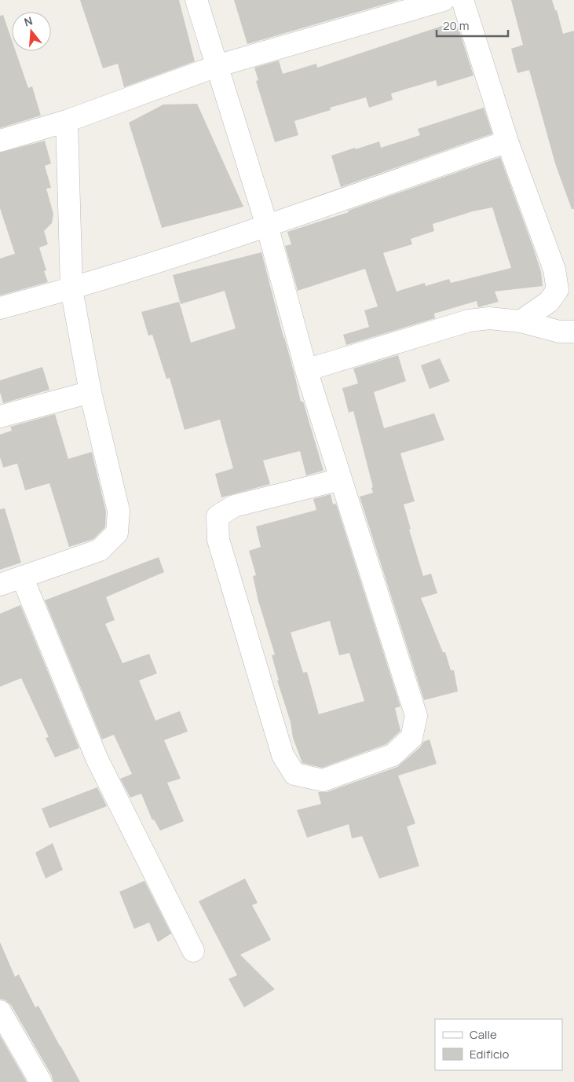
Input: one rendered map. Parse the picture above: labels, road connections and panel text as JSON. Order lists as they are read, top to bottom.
{
  "legend": ["Calle", "Edificio"],
  "scale_bar": "20 m",
  "north": "top"
}
